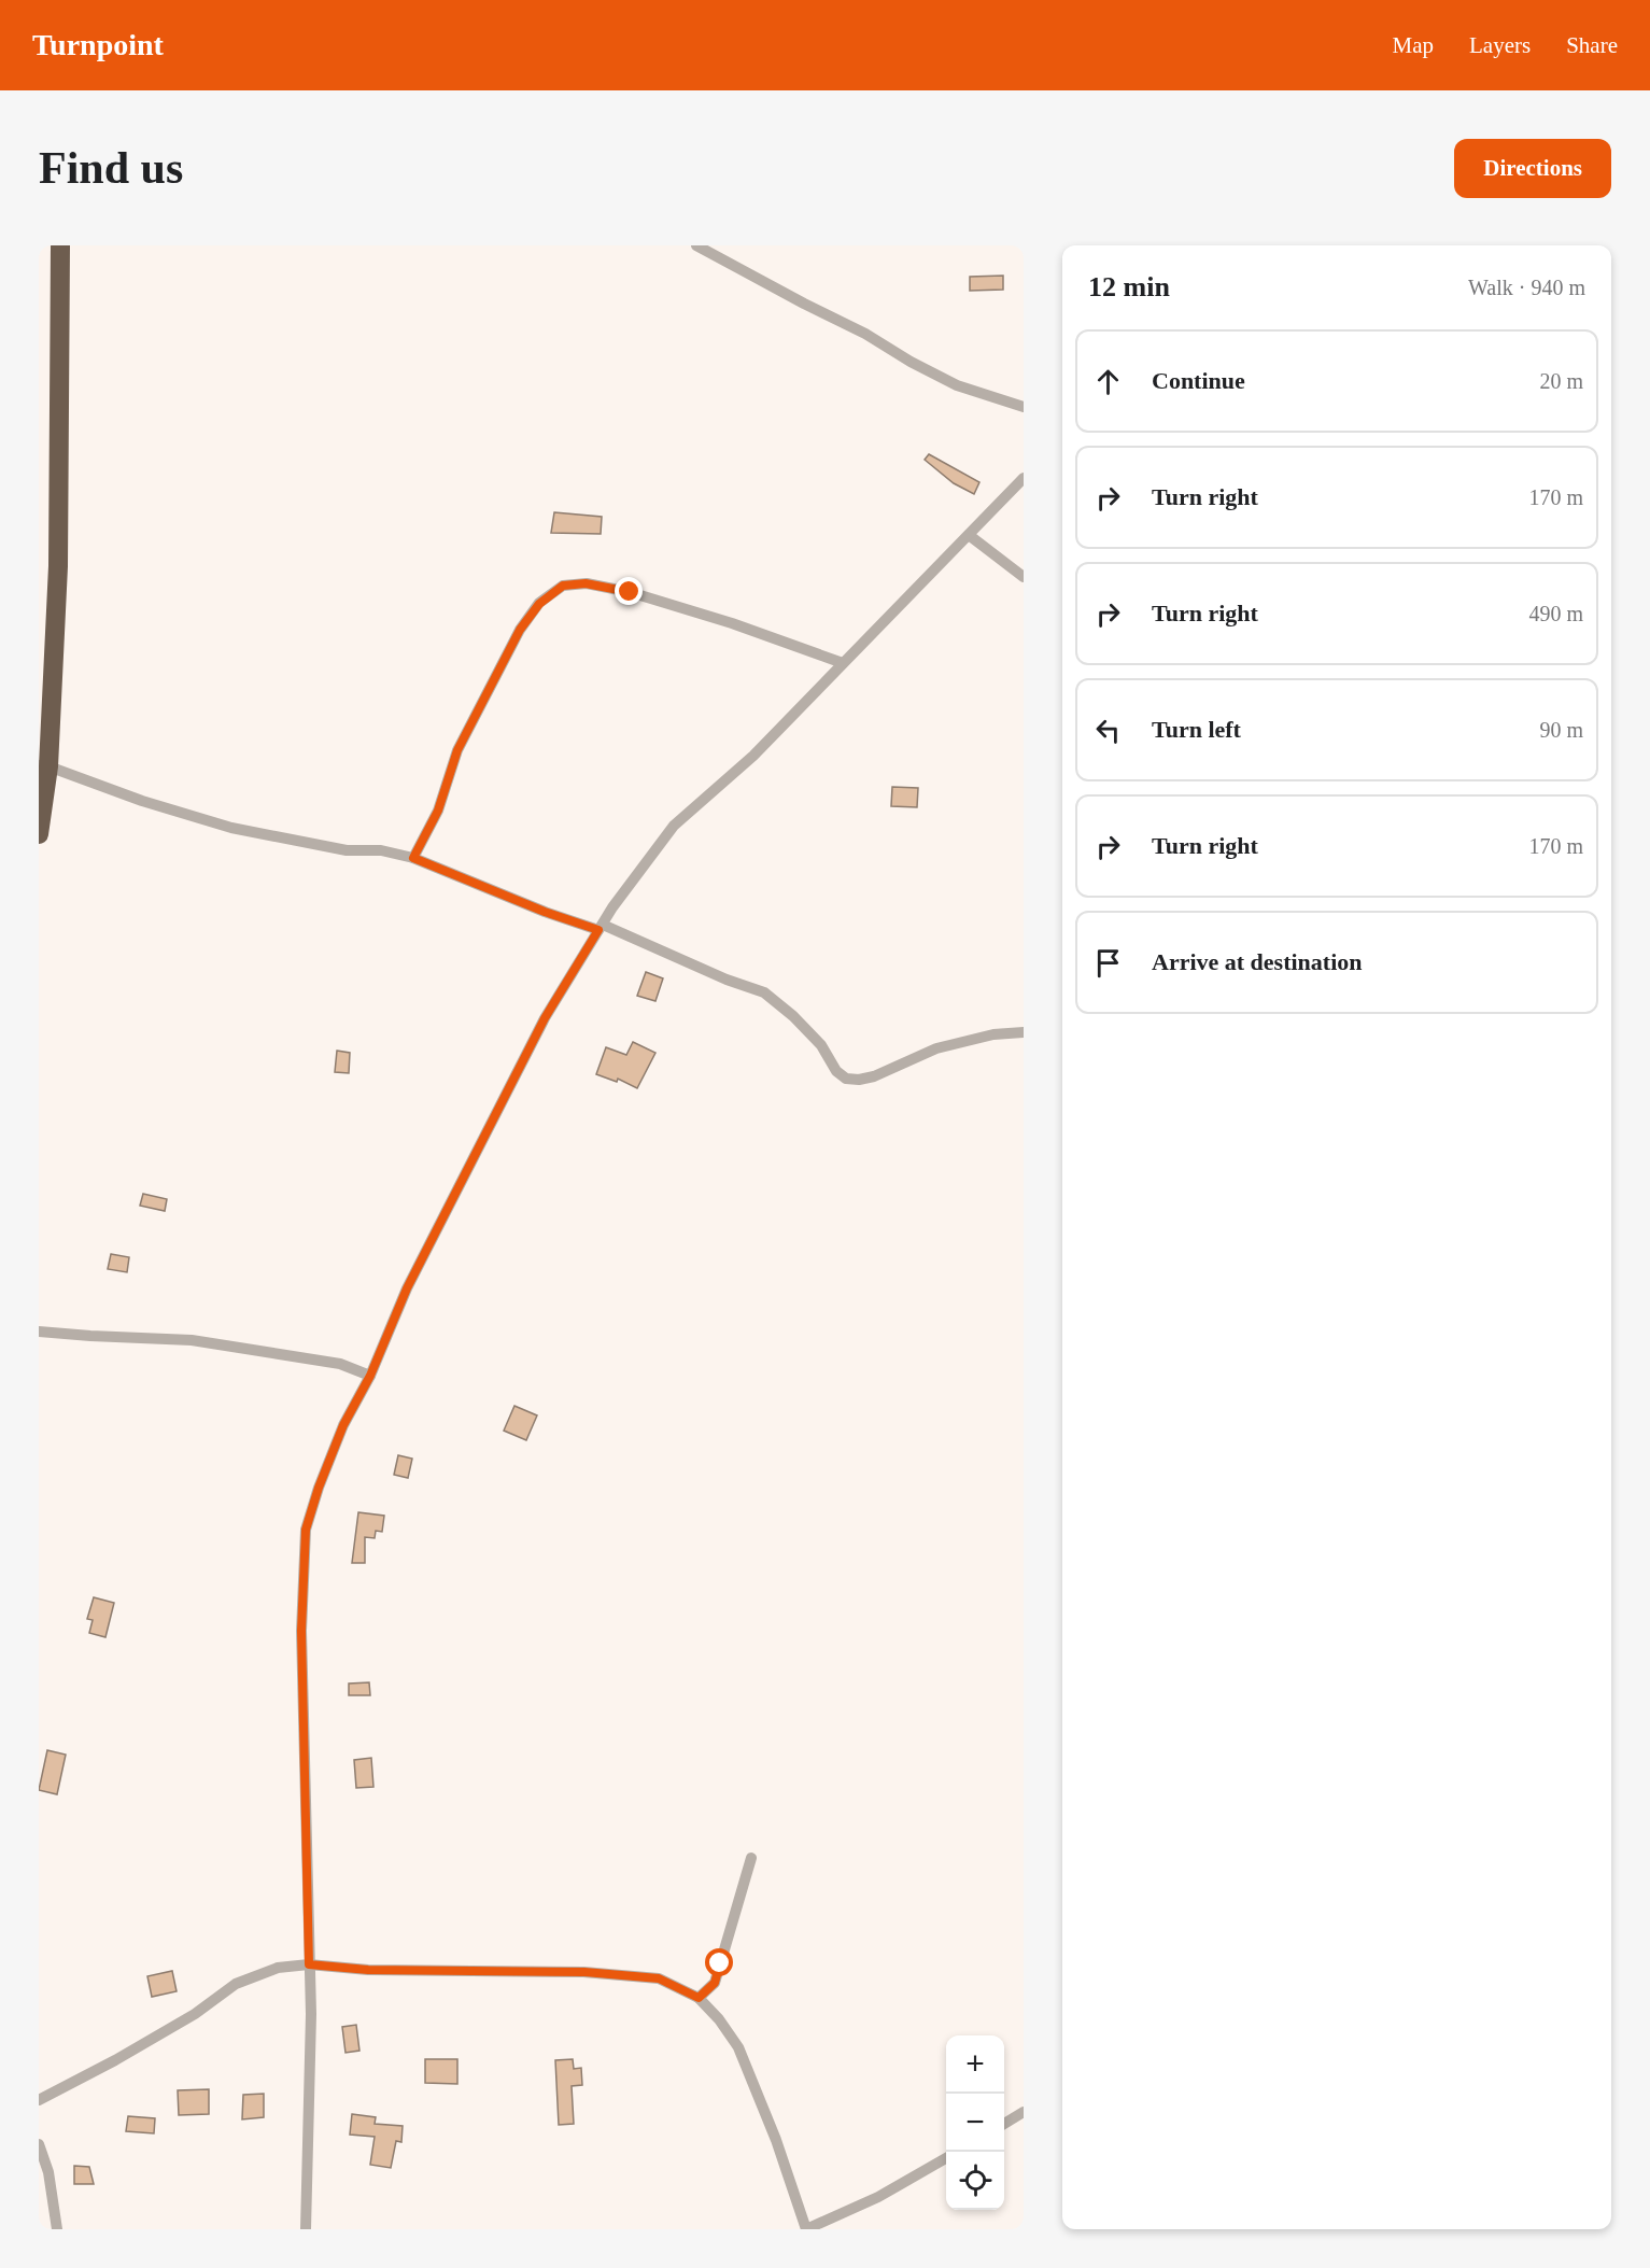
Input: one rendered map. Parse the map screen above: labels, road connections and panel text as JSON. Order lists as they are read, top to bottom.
{
  "page": {
    "header": "Turnpoint",
    "nav": ["Map", "Layers", "Share"],
    "buttons": "Directions",
    "title": "Find us",
    "heading": ["12 min", "Walk · 940 m"],
    "list": [
      ["Continue", "20 m"],
      ["Turn right", "170 m"],
      ["Turn right", "490 m"],
      ["Turn left", "90 m"],
      ["Turn right", "170 m"],
      "Arrive at destination"
    ],
    "map_buttons": ["+", "−"]
  }
}
